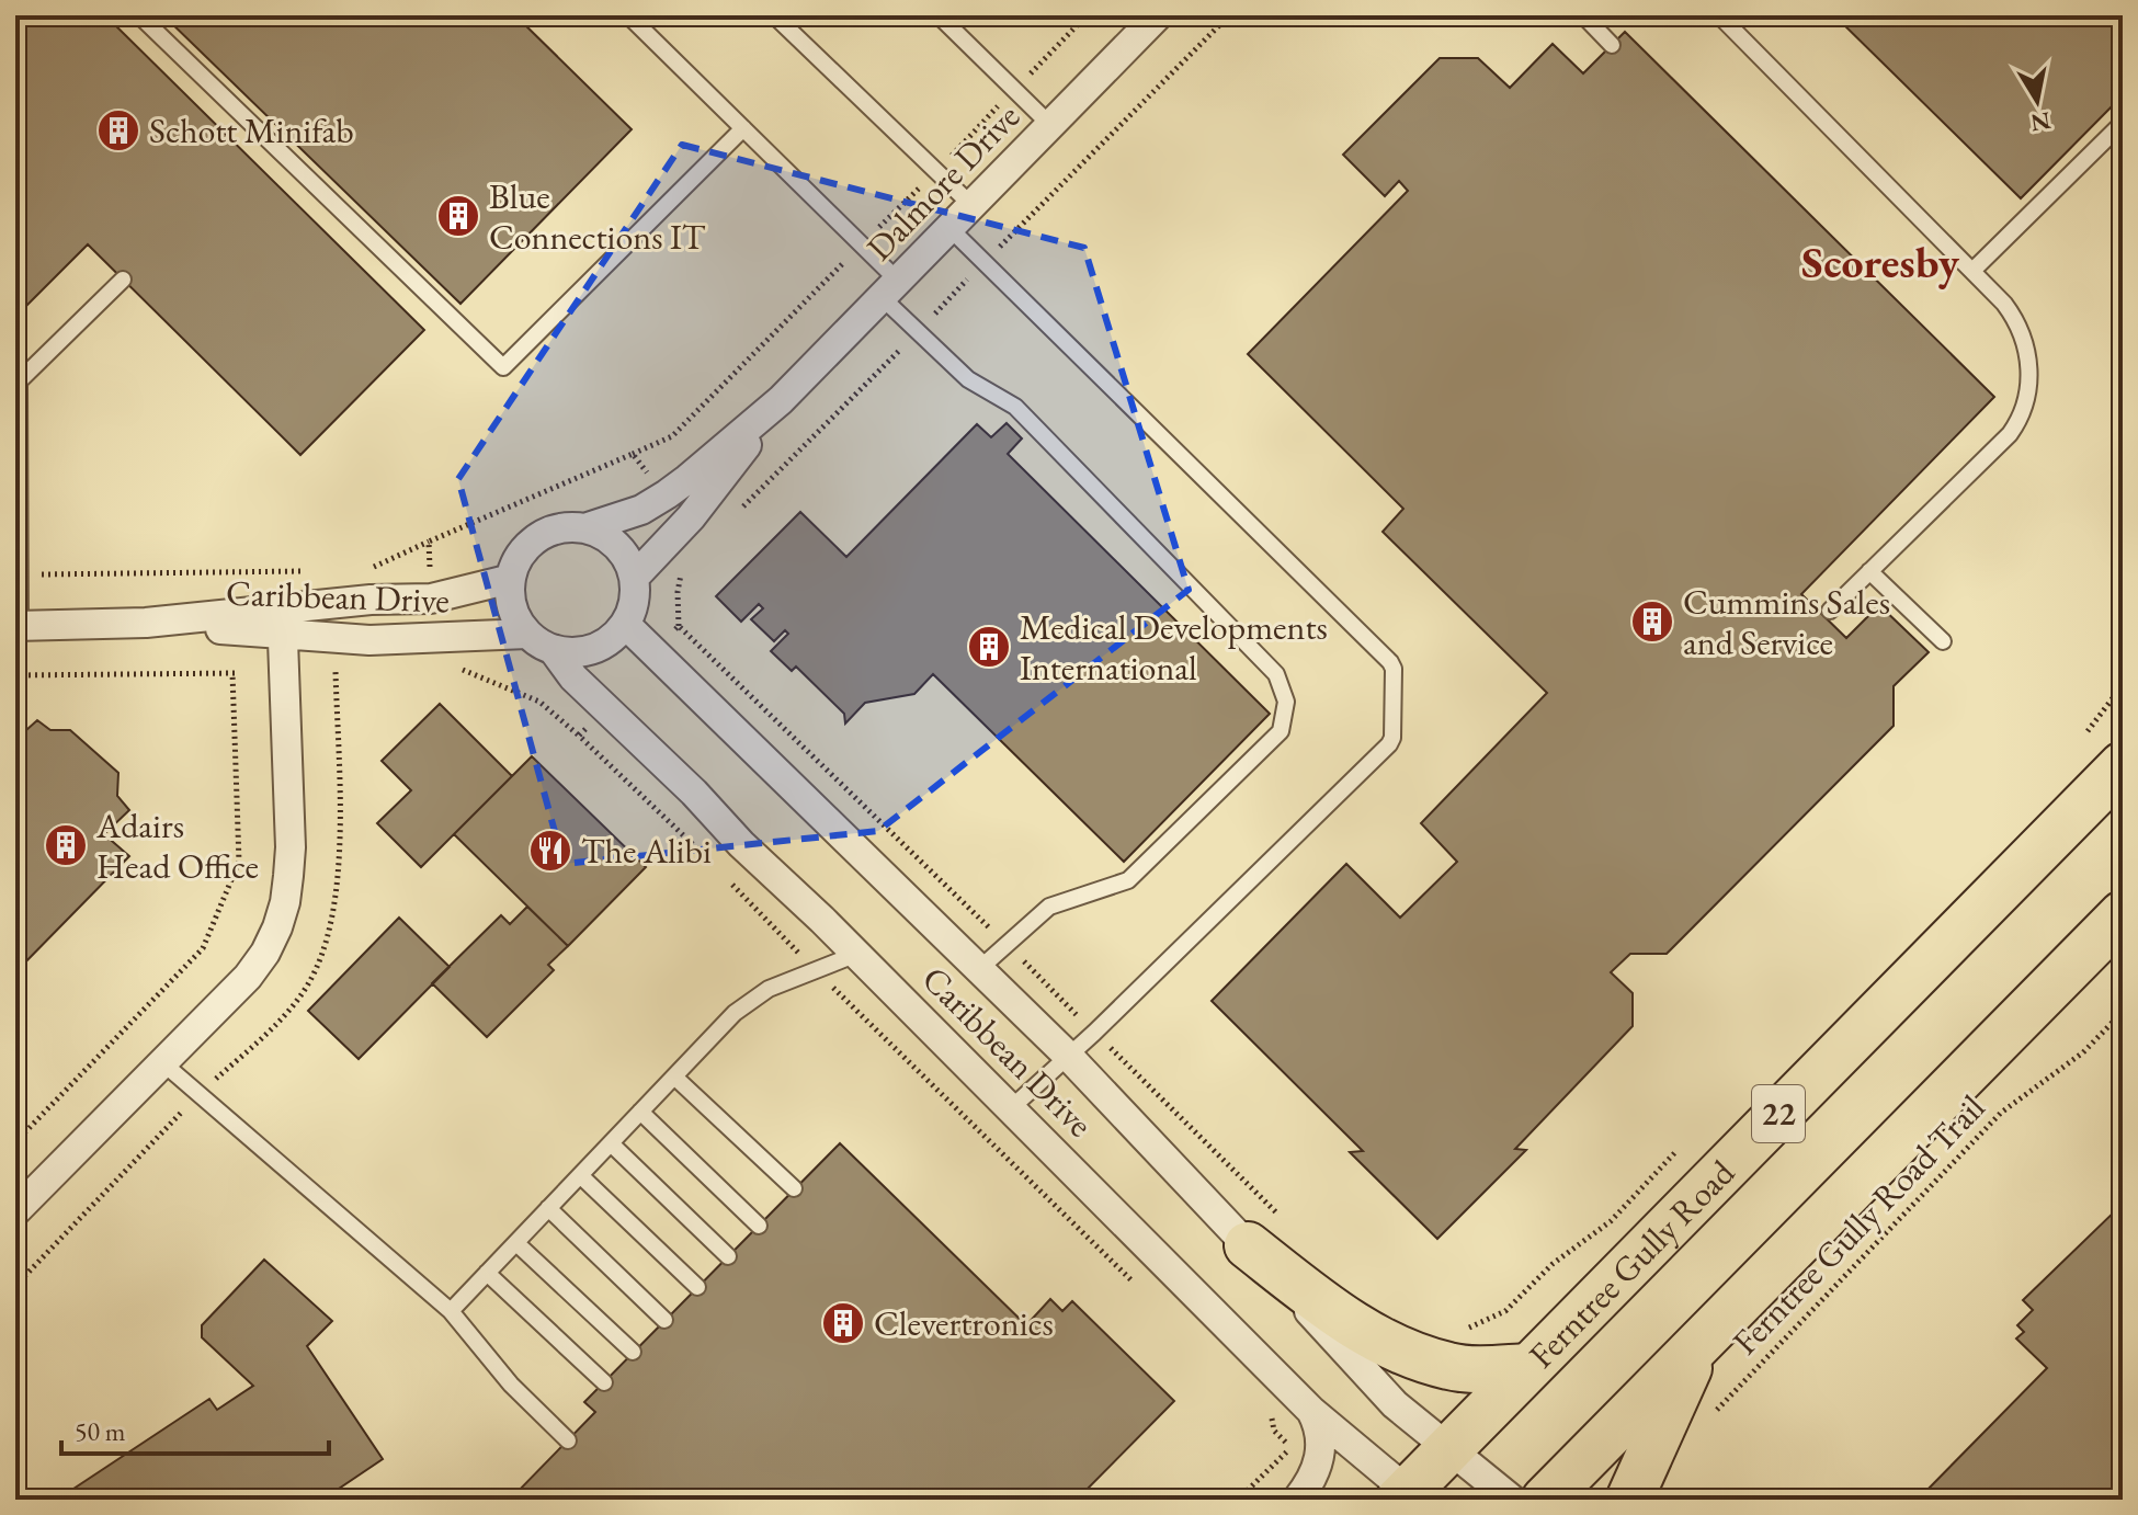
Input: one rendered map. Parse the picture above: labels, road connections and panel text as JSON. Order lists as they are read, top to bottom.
{
  "streets": {
    "main road": ["22", "Ferntree Gully Road"],
    "street": ["Dalmore Drive", "Caribbean Drive"],
    "path": ["Ferntree Gully Road Trail"]
  },
  "crossings": [
    ["Dalmore Drive", "Caribbean Drive"],
    ["Caribbean Drive", "Ferntree Gully Road"]
  ],
  "districts": ["Scoresby"],
  "places": {
    "building": [
      "Schott Minifab",
      "Blue Connections IT",
      "Cummins Sales and Service",
      "Medical Developments International",
      "Adairs Head Office",
      "Clevertronics"
    ],
    "restaurant": ["The Alibi"]
  },
  "scale_bar": "50 m",
  "north": "bottom"
}
